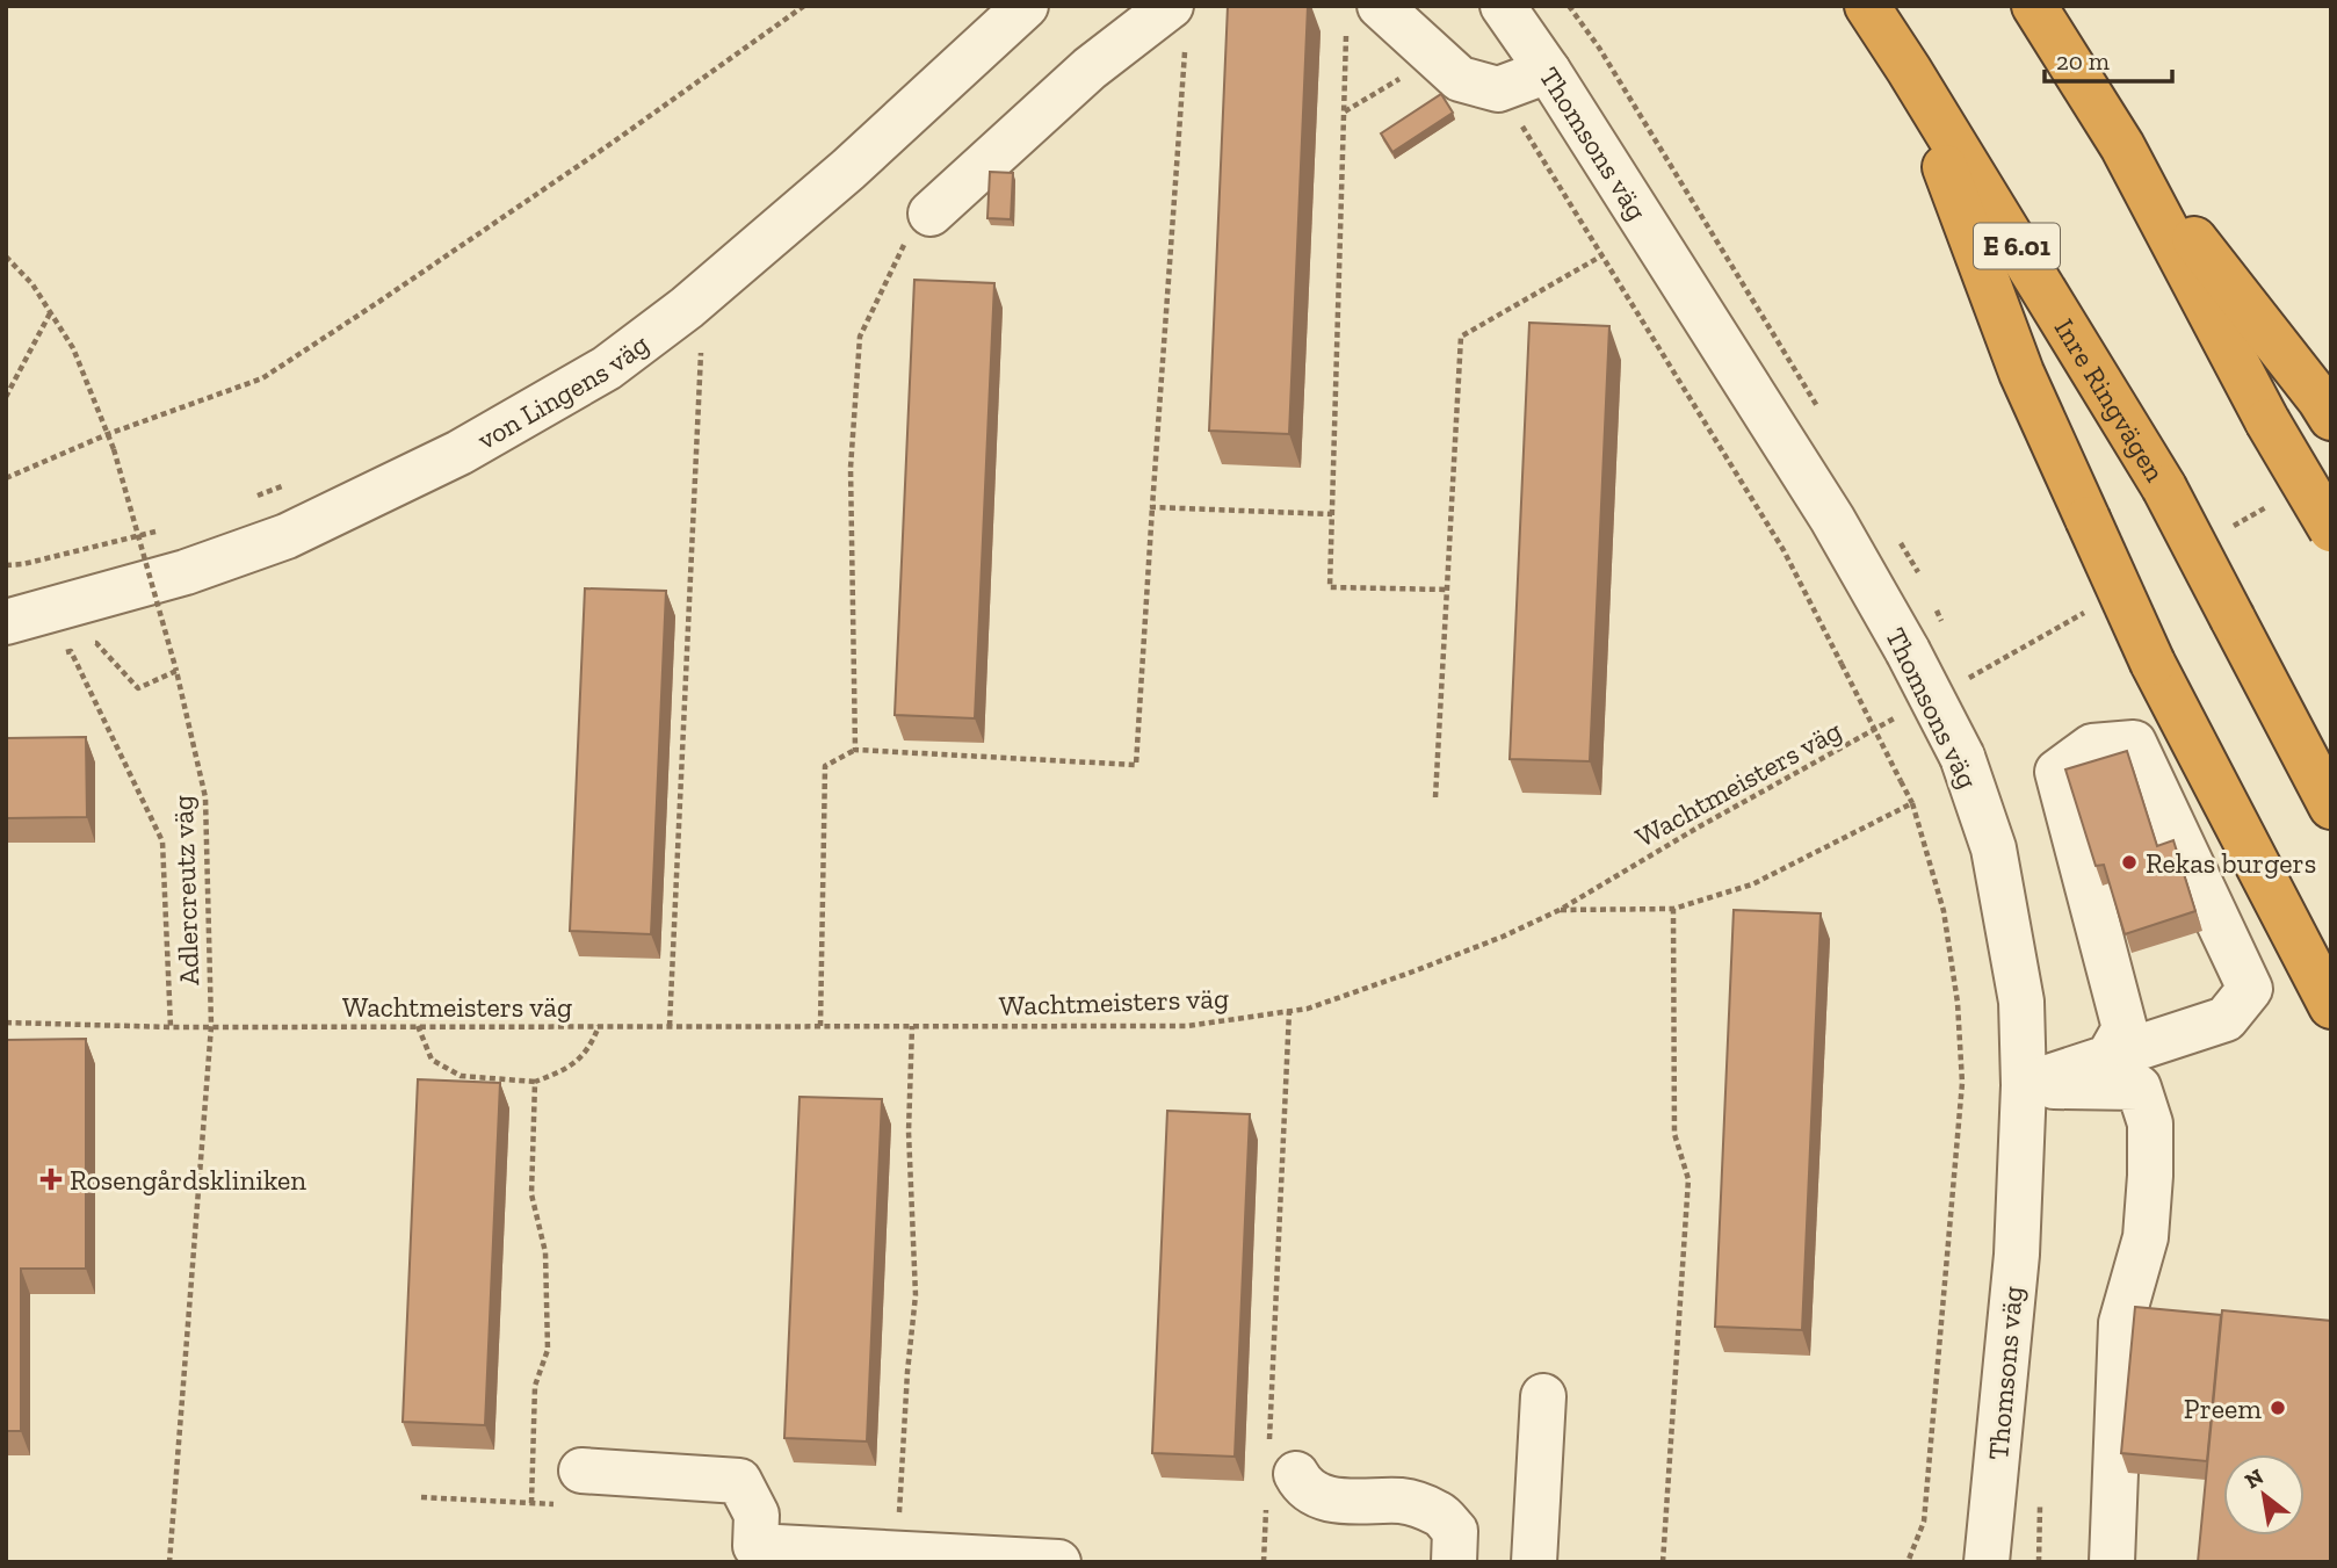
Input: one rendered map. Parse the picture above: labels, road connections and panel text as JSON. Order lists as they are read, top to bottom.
{
  "streets": {
    "highway": ["E 6.01", "Inre Ringvägen"],
    "street": ["Thomsons väg", "von Lingens väg"],
    "path": ["Wachtmeisters väg", "Adlercreutz väg"]
  },
  "crossings": [
    ["Wachtmeisters väg", "Adlercreutz väg"]
  ],
  "places": {
    "other": ["Rekas burgers", "Preem"],
    "health": ["Rosengårdskliniken"]
  },
  "scale_bar": "20 m",
  "north": "top left"
}
